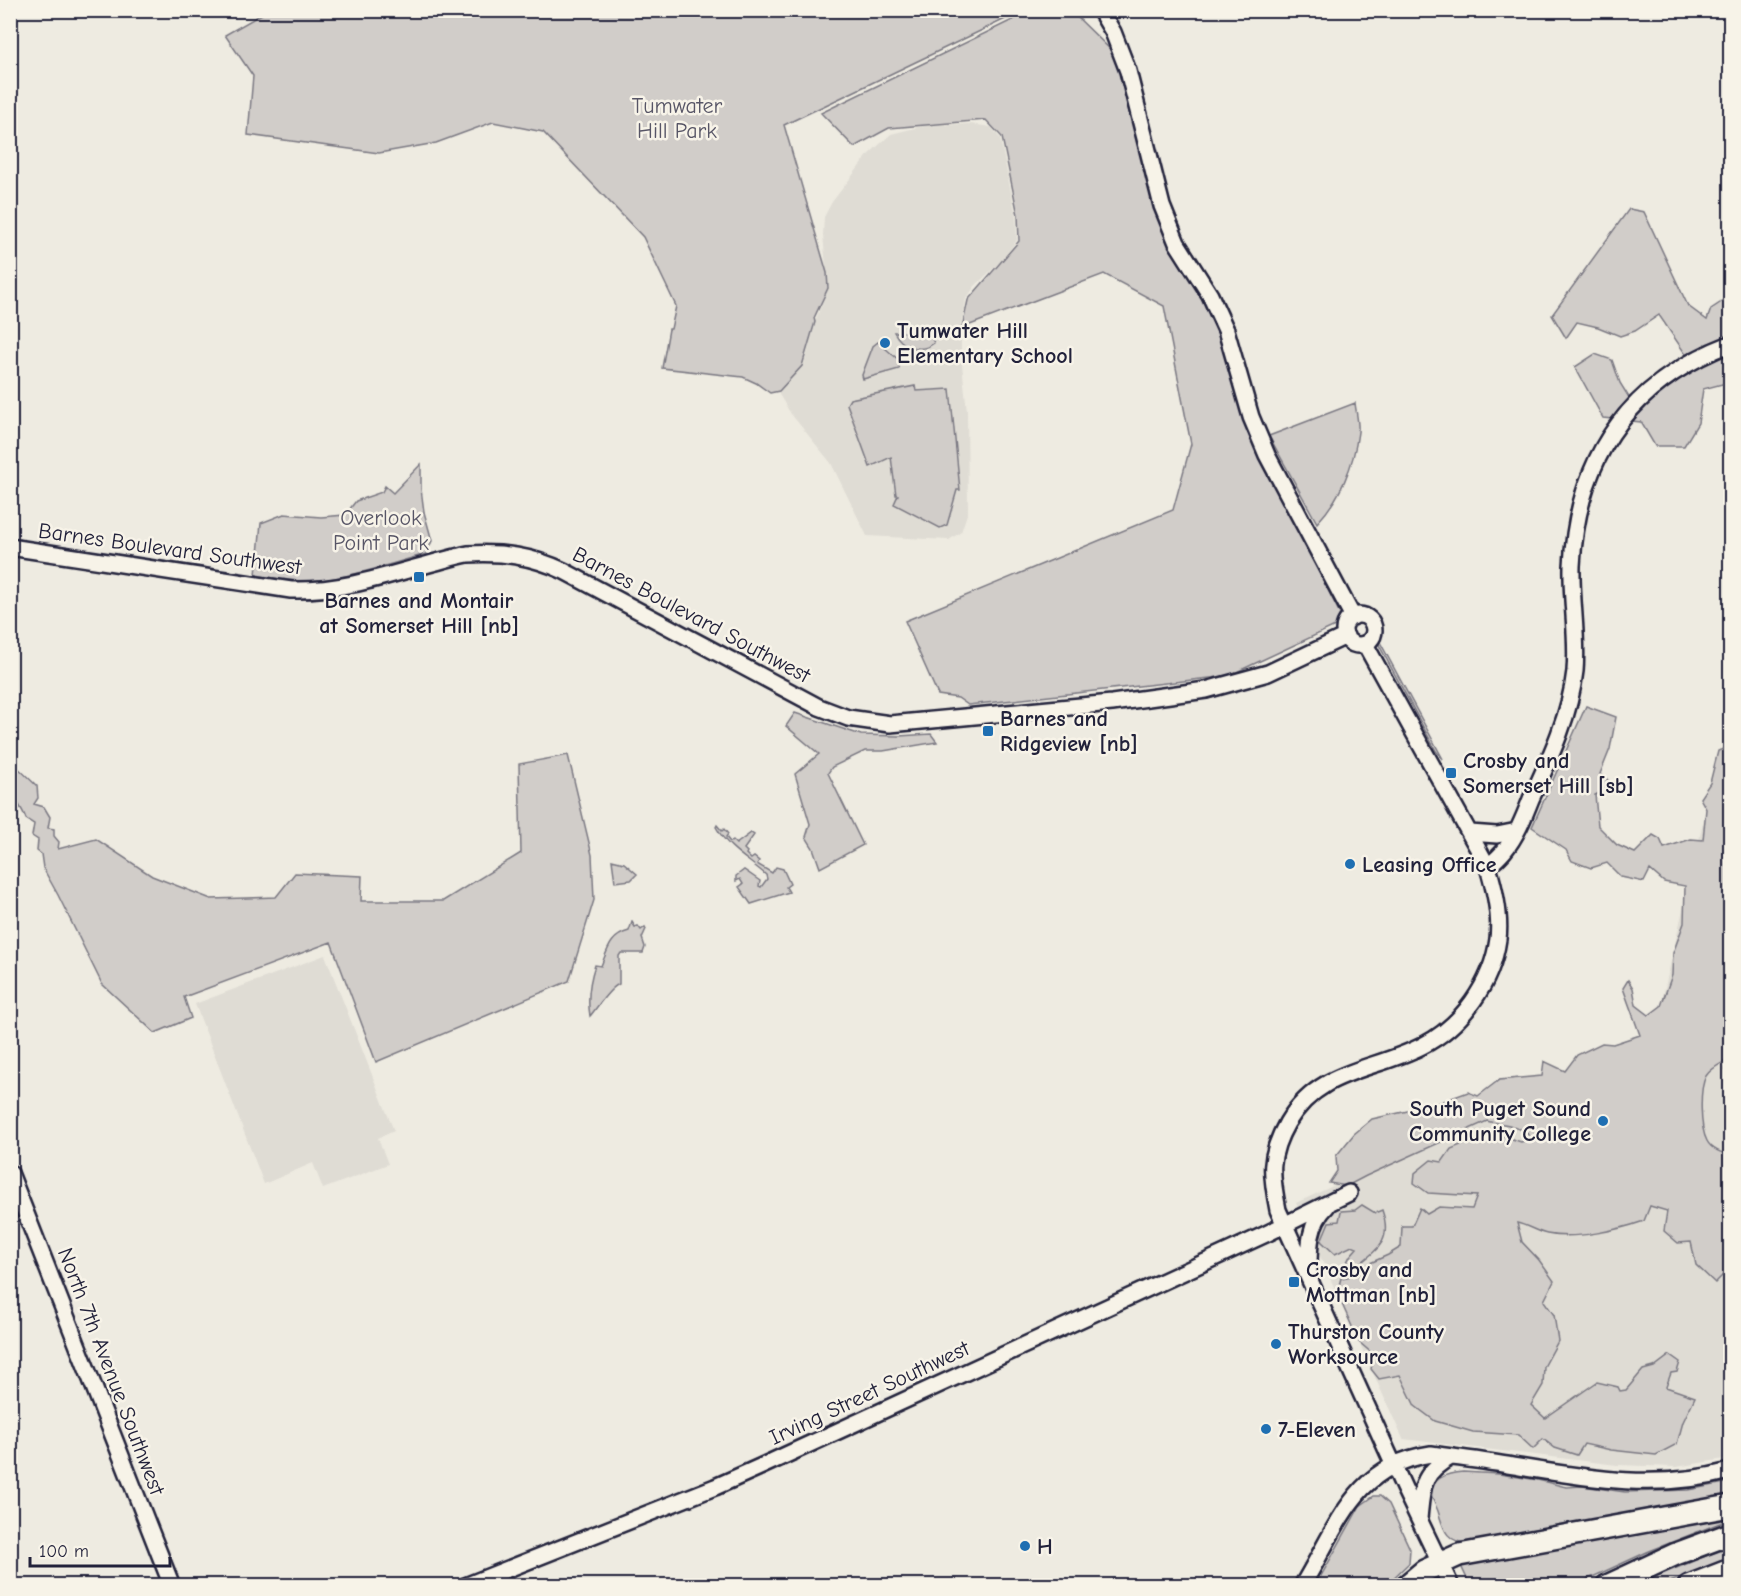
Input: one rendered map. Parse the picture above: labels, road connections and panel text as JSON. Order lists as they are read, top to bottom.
{
  "streets": {
    "street": ["Barnes Boulevard Southwest", "North 7th Avenue Southwest", "Irving Street Southwest"]
  },
  "parks": ["Tumwater Hill Park", "Overlook Point Park"],
  "places": {
    "other": [
      "Tumwater Hill Elementary School",
      "Leasing Office",
      "South Puget Sound Community College",
      "Thurston County Worksource",
      "7-Eleven",
      "H"
    ],
    "transit": [
      "Barnes and Montair at Somerset Hill [nb]",
      "Barnes and Ridgeview [nb]",
      "Crosby and Somerset Hill [sb]",
      "Crosby and Mottman [nb]"
    ]
  },
  "scale_bar": "100 m"
}
